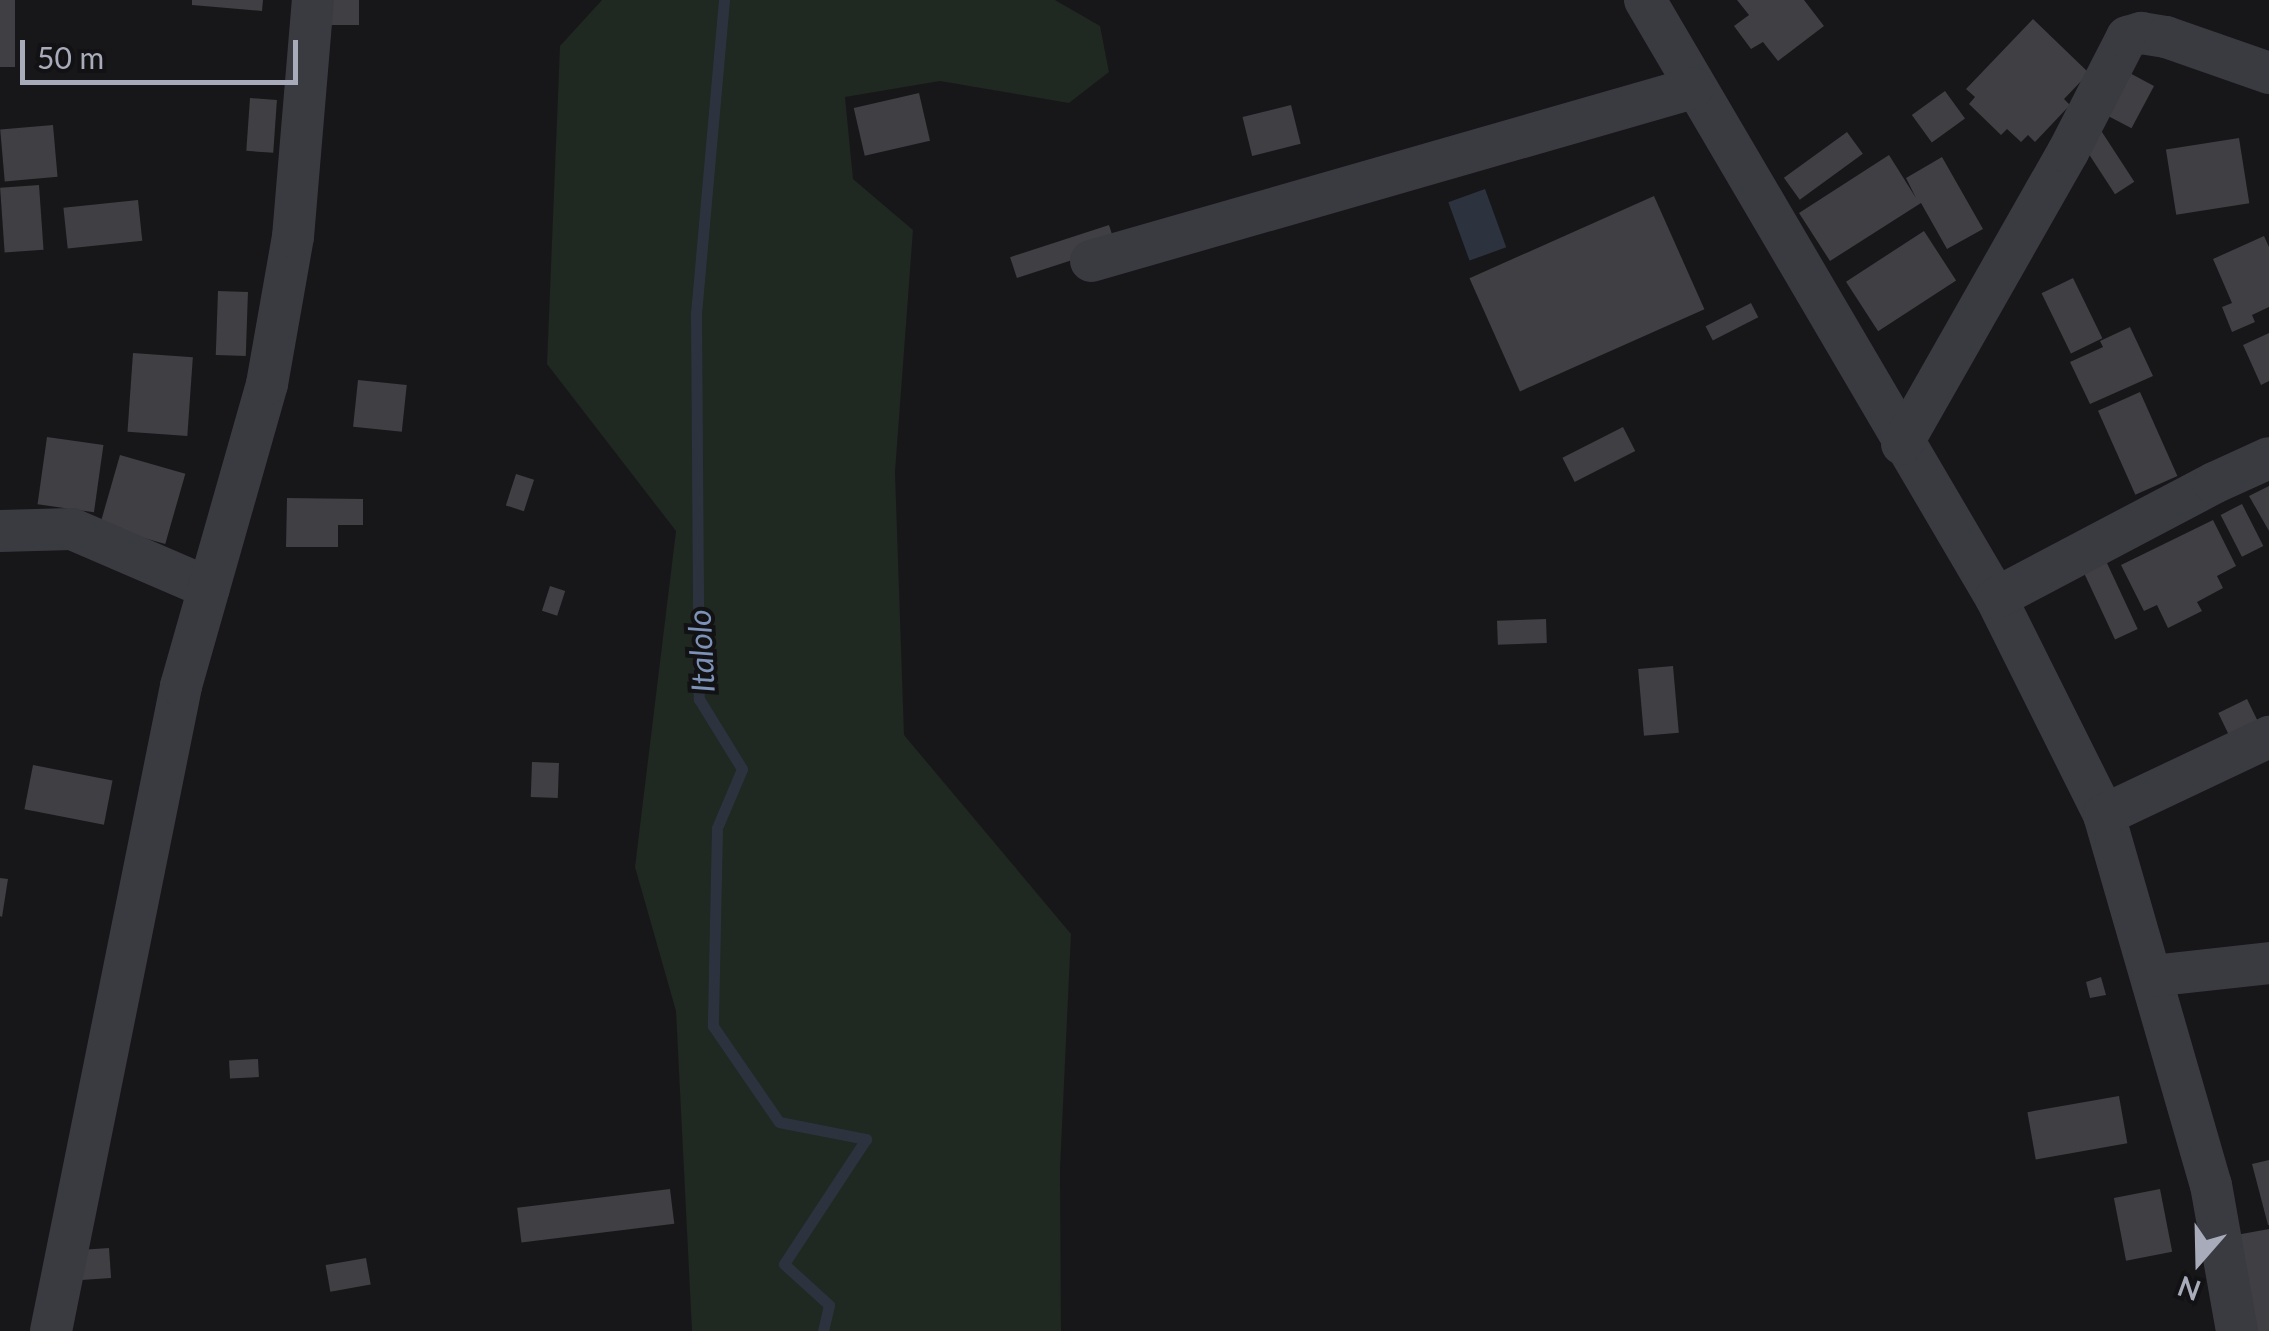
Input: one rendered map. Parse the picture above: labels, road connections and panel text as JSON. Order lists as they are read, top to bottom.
{
  "water": ["Italolo"],
  "scale_bar": "50 m",
  "north": "bottom"
}
